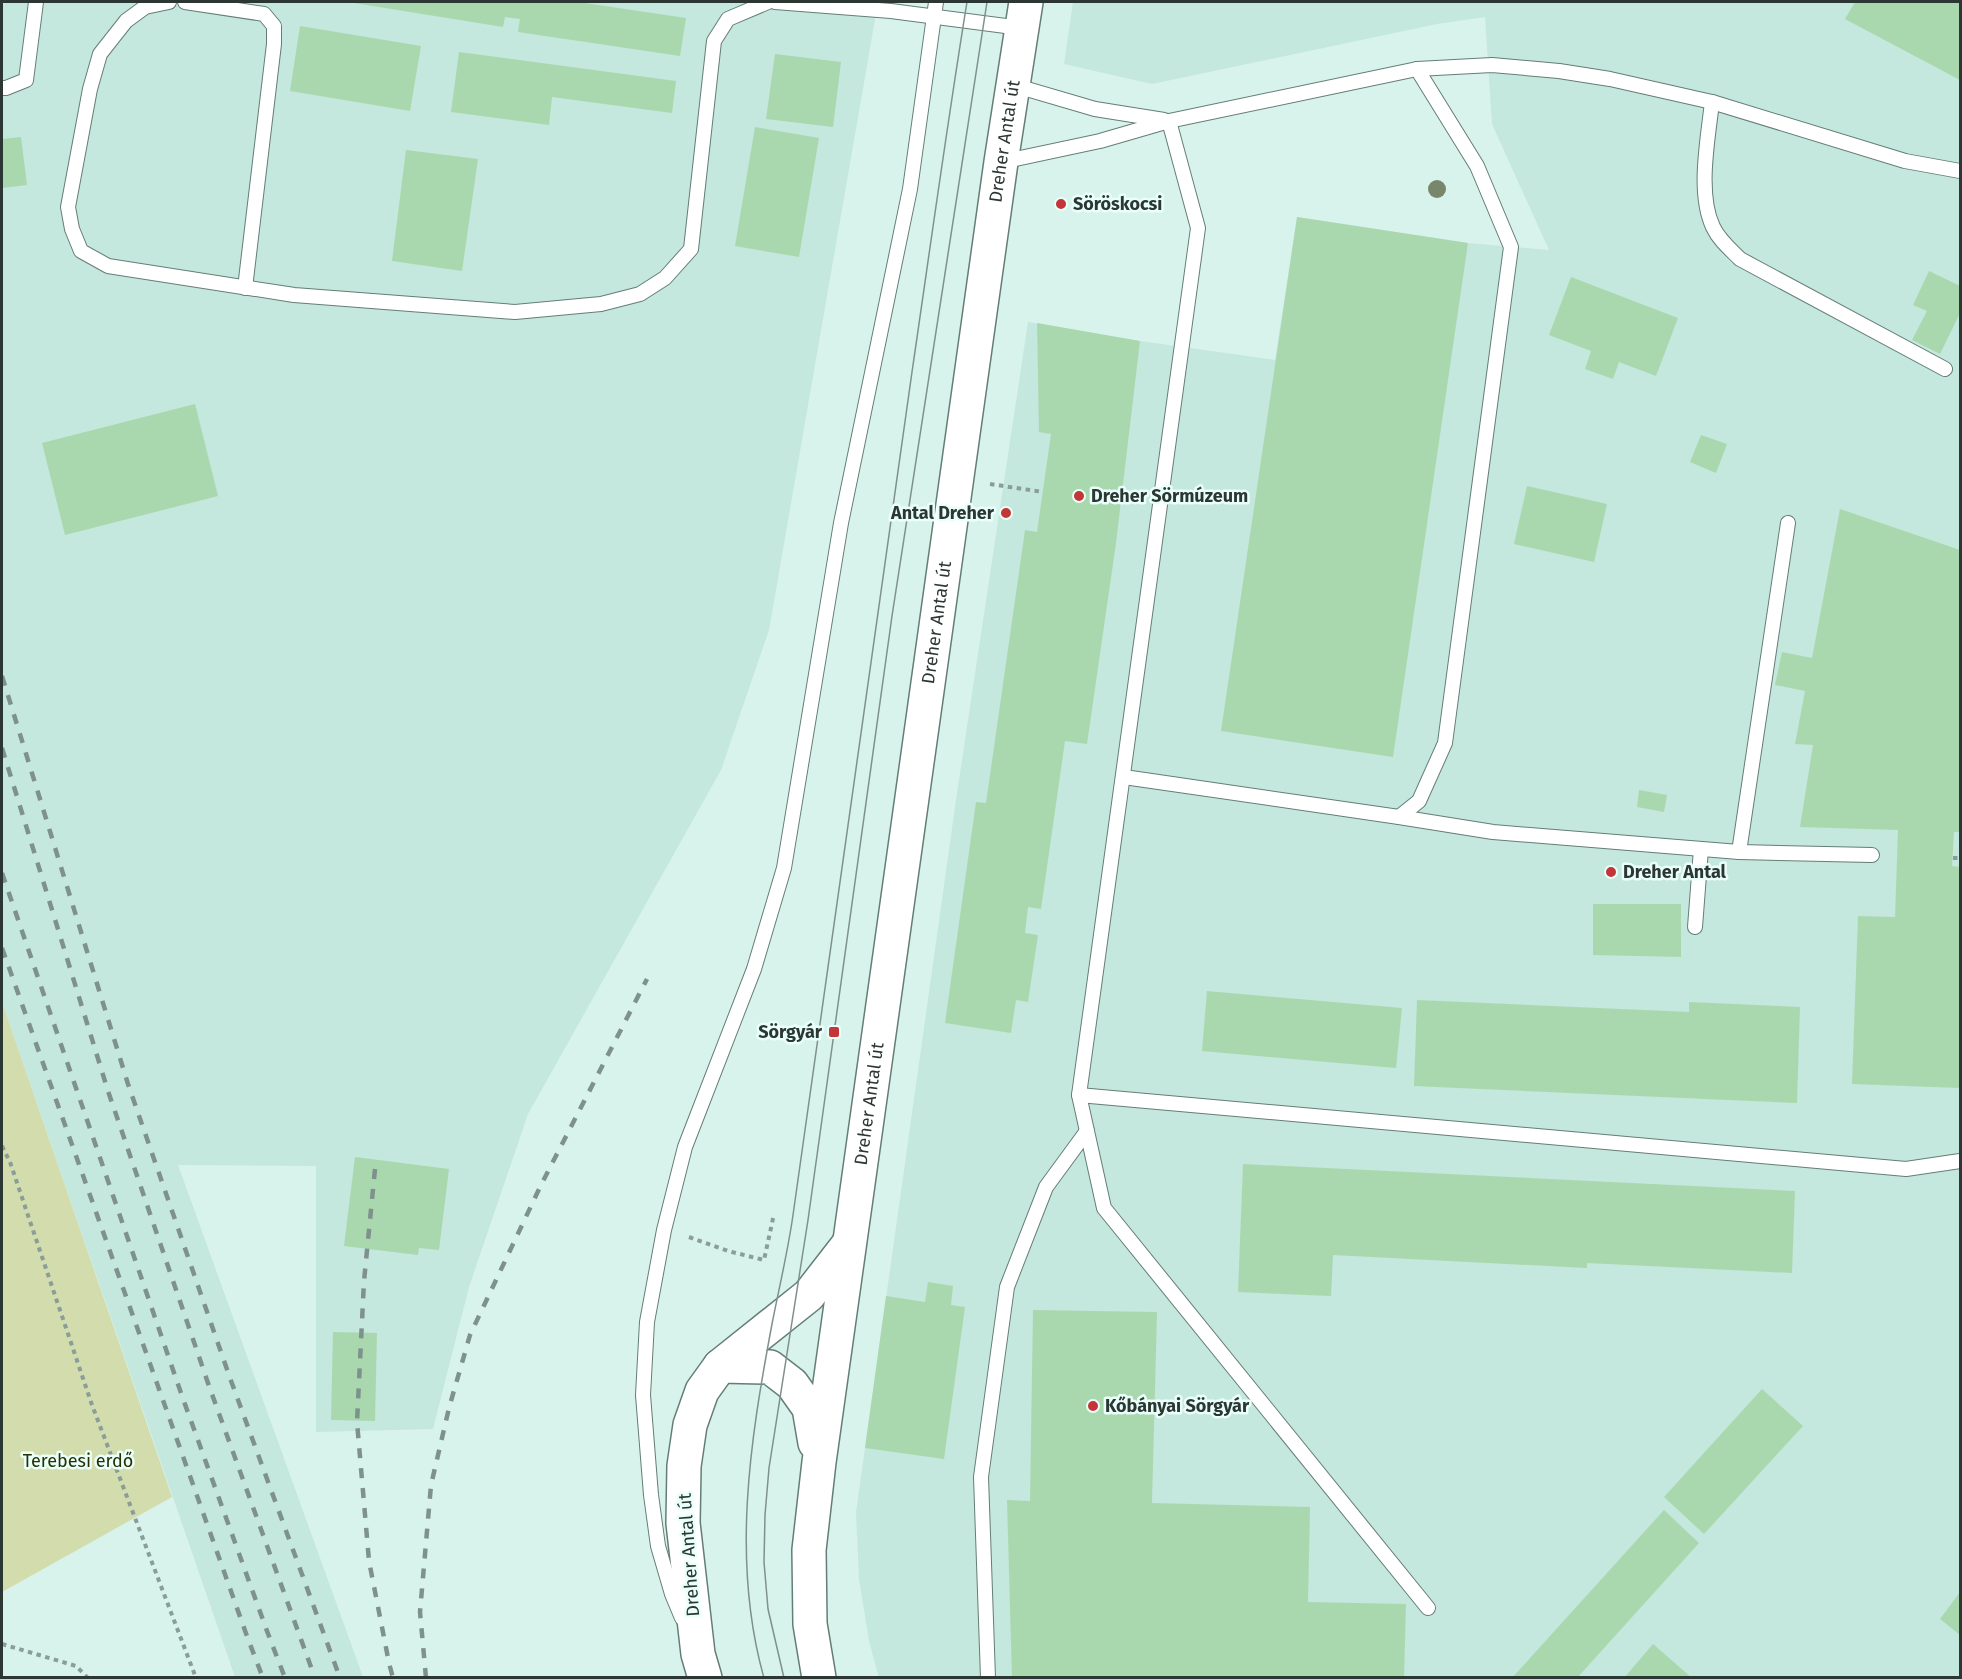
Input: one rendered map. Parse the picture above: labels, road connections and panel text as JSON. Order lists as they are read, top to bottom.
{
  "streets": {
    "main road": ["Dreher Antal út"]
  },
  "parks": ["Terebesi erdő"],
  "places": {
    "other": [
      "Söröskocsi",
      "Dreher Sörmúzeum",
      "Antal Dreher",
      "Dreher Antal",
      "Kőbányai Sörgyár"
    ],
    "transit": ["Sörgyár"]
  }
}
